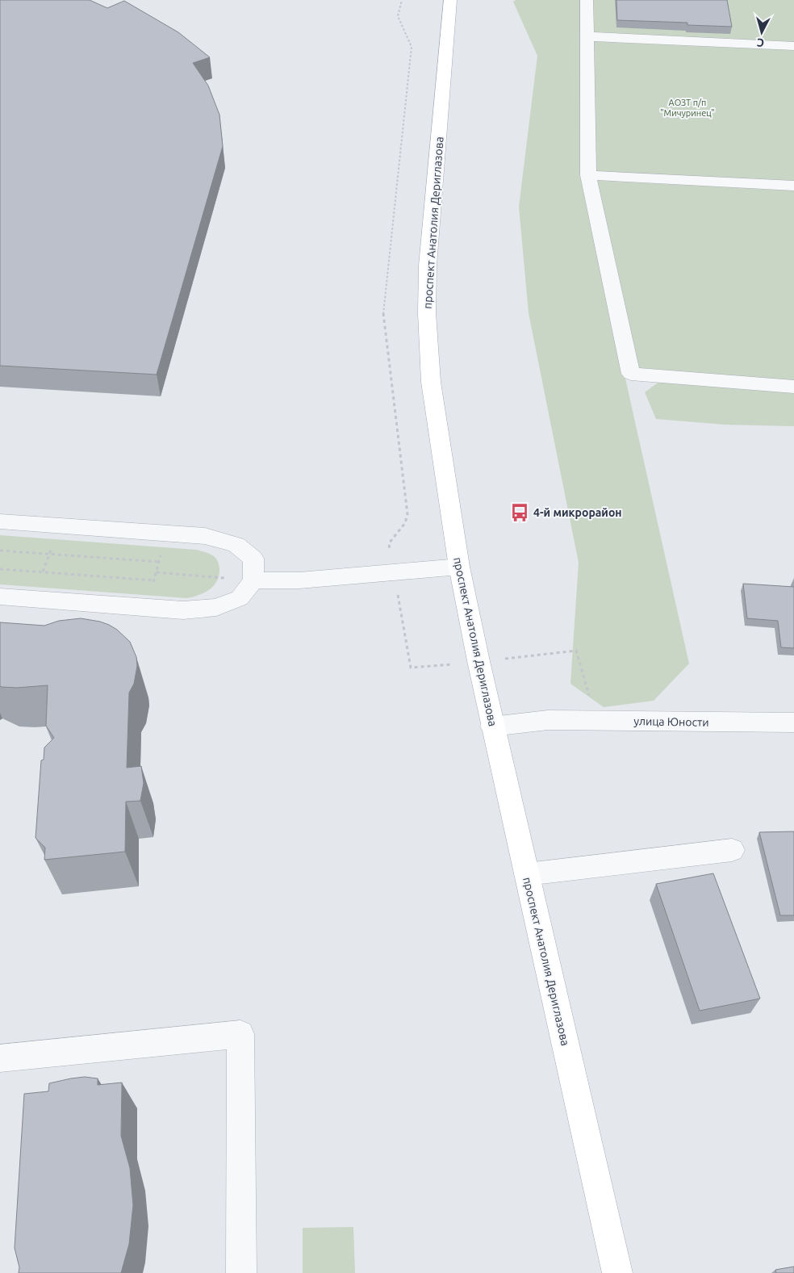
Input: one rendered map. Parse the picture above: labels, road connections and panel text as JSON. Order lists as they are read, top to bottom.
{
  "streets": {
    "main road": ["проспект Анатолия Дериглазова"],
    "street": ["улица Юности"]
  },
  "crossings": [
    ["проспект Анатолия Дериглазова", "улица Юности"]
  ],
  "parks": ["АОЗТ п/п \"Мичуринец\""],
  "places": {
    "bus stop": ["4-й микрорайон"]
  },
  "north": "bottom"
}
